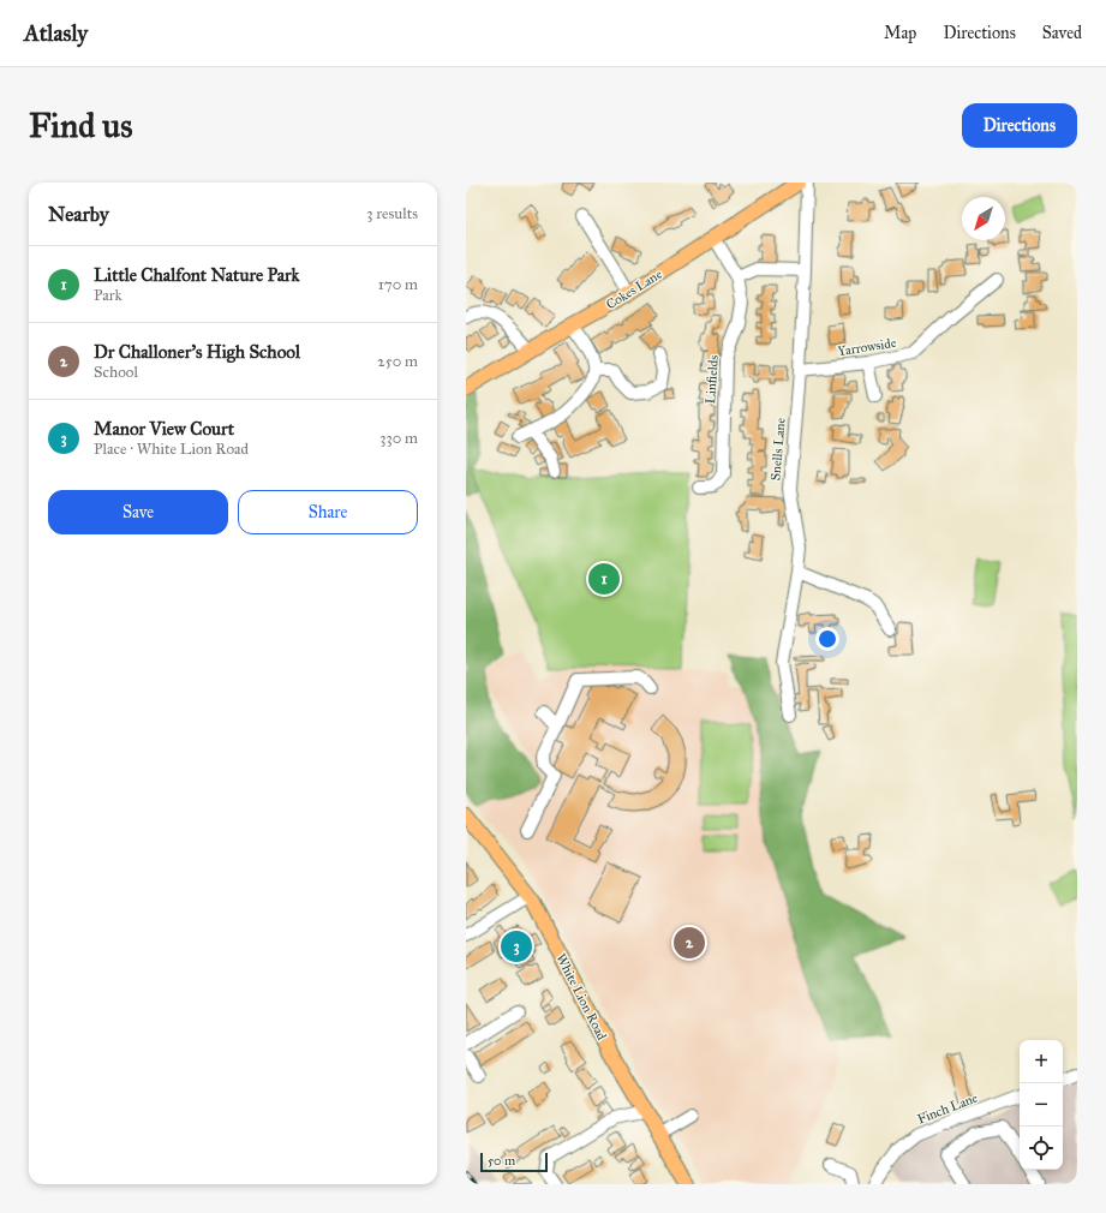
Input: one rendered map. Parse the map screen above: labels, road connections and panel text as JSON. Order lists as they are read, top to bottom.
{
  "streets": {
    "main road": ["Cokes Lane", "White Lion Road"],
    "street": [
      "Yarrowside",
      "Linfields",
      "Snells Lane",
      "Finch Lane"
    ]
  },
  "crossings": [
    ["Cokes Lane", "Linfields"],
    ["Yarrowside", "Snells Lane"]
  ],
  "scale_bar": "50 m",
  "north": "bottom left",
  "page": {
    "header": "Atlasly",
    "nav": ["Map", "Directions", "Saved"],
    "buttons": [
      "Directions",
      ["Save", "Share"]
    ],
    "title": "Find us",
    "heading": ["Nearby", "3 results"],
    "list": [
      {
        "mark": "1",
        "name": "Little Chalfont Nature Park",
        "note": "Park",
        "value": "170 m"
      },
      {
        "mark": "2",
        "name": "Dr Challoner's High School",
        "note": "School",
        "value": "250 m"
      },
      {
        "mark": "3",
        "name": "Manor View Court",
        "note": "Place · White Lion Road",
        "value": "330 m"
      }
    ],
    "pins": ["1", "2", "3"],
    "map_buttons": ["+", "−"],
    "scale": "50 m"
  }
}
